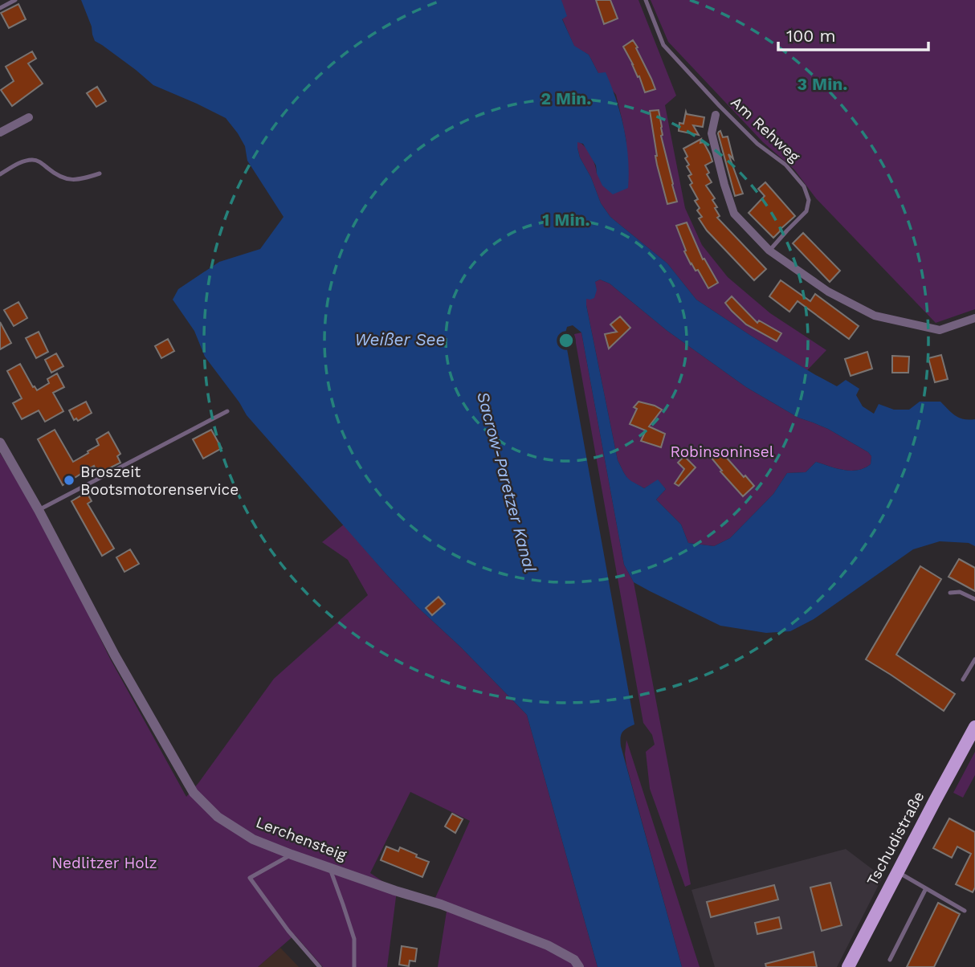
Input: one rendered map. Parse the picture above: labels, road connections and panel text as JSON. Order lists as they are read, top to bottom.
{
  "streets": {
    "main road": ["Tschudistraße"],
    "street": ["Am Rehweg", "Lerchensteig"]
  },
  "water": ["Weißer See", "Sacrow-Paretzer Kanal"],
  "parks": ["Robinsoninsel", "Nedlitzer Holz"],
  "places": ["Broszeit Bootsmotorenservice"],
  "scale_bar": "100 m",
  "rings": ["3 Min.", "2 Min.", "1 Min."]
}
